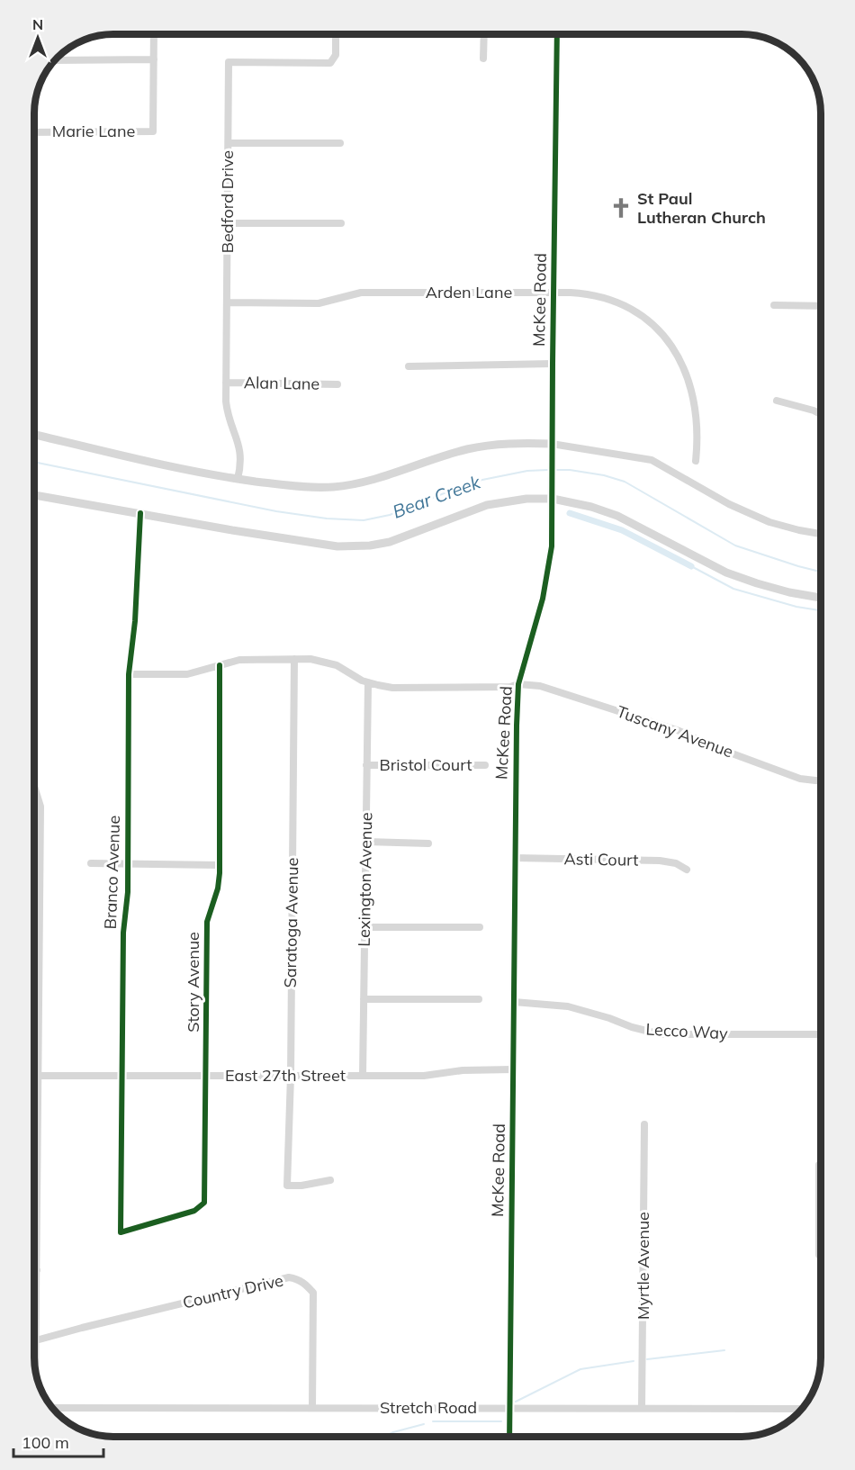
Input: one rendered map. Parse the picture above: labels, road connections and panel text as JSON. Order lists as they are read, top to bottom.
{
  "streets": {
    "street": [
      "Marie Lane",
      "Bedford Drive",
      "Arden Lane",
      "McKee Road",
      "Alan Lane",
      "Tuscany Avenue",
      "Bristol Court",
      "Asti Court",
      "Branco Avenue",
      "Lexington Avenue",
      "Saratoga Avenue",
      "Story Avenue",
      "Lecco Way",
      "East 27th Street",
      "Myrtle Avenue",
      "Country Drive",
      "Stretch Road"
    ]
  },
  "crossings": [
    ["Bedford Drive", "Arden Lane"],
    ["Bedford Drive", "Alan Lane"],
    ["Arden Lane", "McKee Road"],
    ["McKee Road", "Tuscany Avenue"],
    ["McKee Road", "Asti Court"],
    ["McKee Road", "Lecco Way"],
    ["McKee Road", "East 27th Street"],
    ["McKee Road", "Stretch Road"],
    ["Tuscany Avenue", "Branco Avenue"],
    ["Tuscany Avenue", "Lexington Avenue"],
    ["Tuscany Avenue", "Saratoga Avenue"],
    ["Tuscany Avenue", "Story Avenue"],
    ["Bristol Court", "Lexington Avenue"],
    ["Branco Avenue", "Story Avenue"],
    ["Branco Avenue", "East 27th Street"],
    ["Lexington Avenue", "East 27th Street"],
    ["Saratoga Avenue", "East 27th Street"],
    ["Story Avenue", "East 27th Street"],
    ["Myrtle Avenue", "Stretch Road"],
    ["Country Drive", "Stretch Road"]
  ],
  "water": ["Bear Creek"],
  "places": {
    "church": ["St Paul Lutheran Church"]
  },
  "scale_bar": "100 m",
  "north": "top"
}
